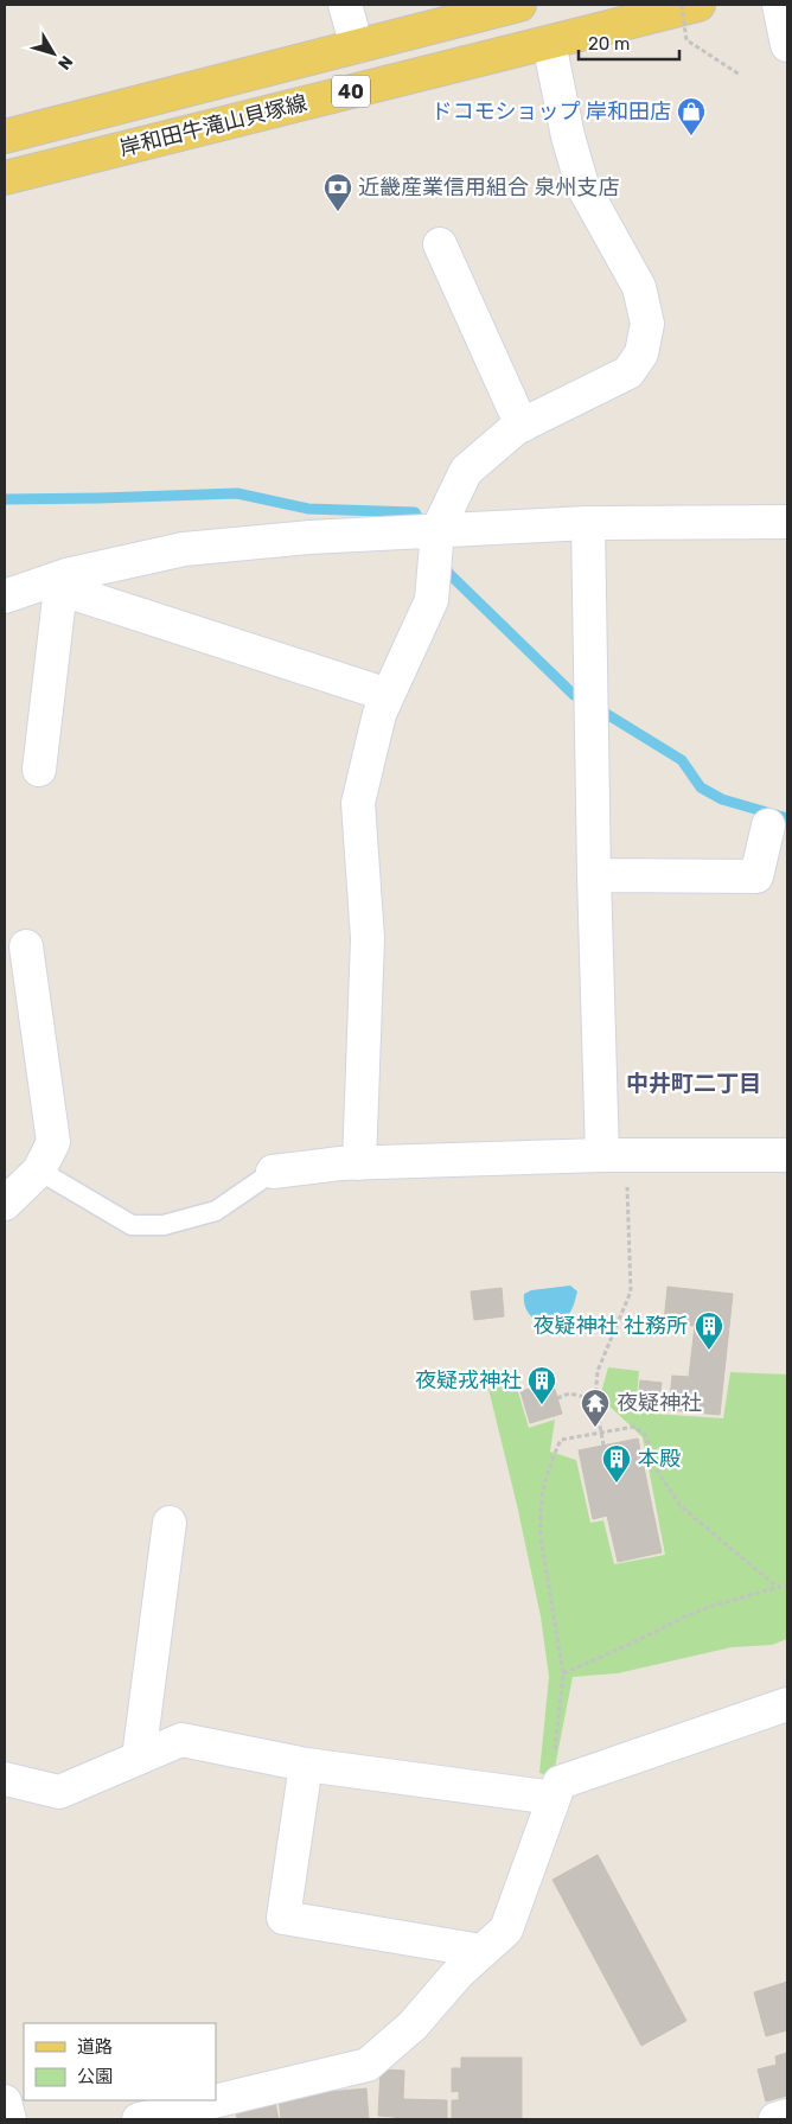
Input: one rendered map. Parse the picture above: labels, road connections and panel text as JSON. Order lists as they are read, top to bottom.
{
  "streets": {
    "main road": ["40", "岸和田牛滝山貝塚線"]
  },
  "districts": ["中井町二丁目"],
  "places": {
    "shop": ["ドコモショップ 岸和田店"],
    "bank": ["近畿産業信用組合 泉州支店"],
    "building": ["夜疑神社 社務所", "夜疑戎神社", "本殿"],
    "temple": ["夜疑神社"]
  },
  "legend": ["道路", "公園"],
  "scale_bar": "20 m",
  "north": "bottom right"
}
